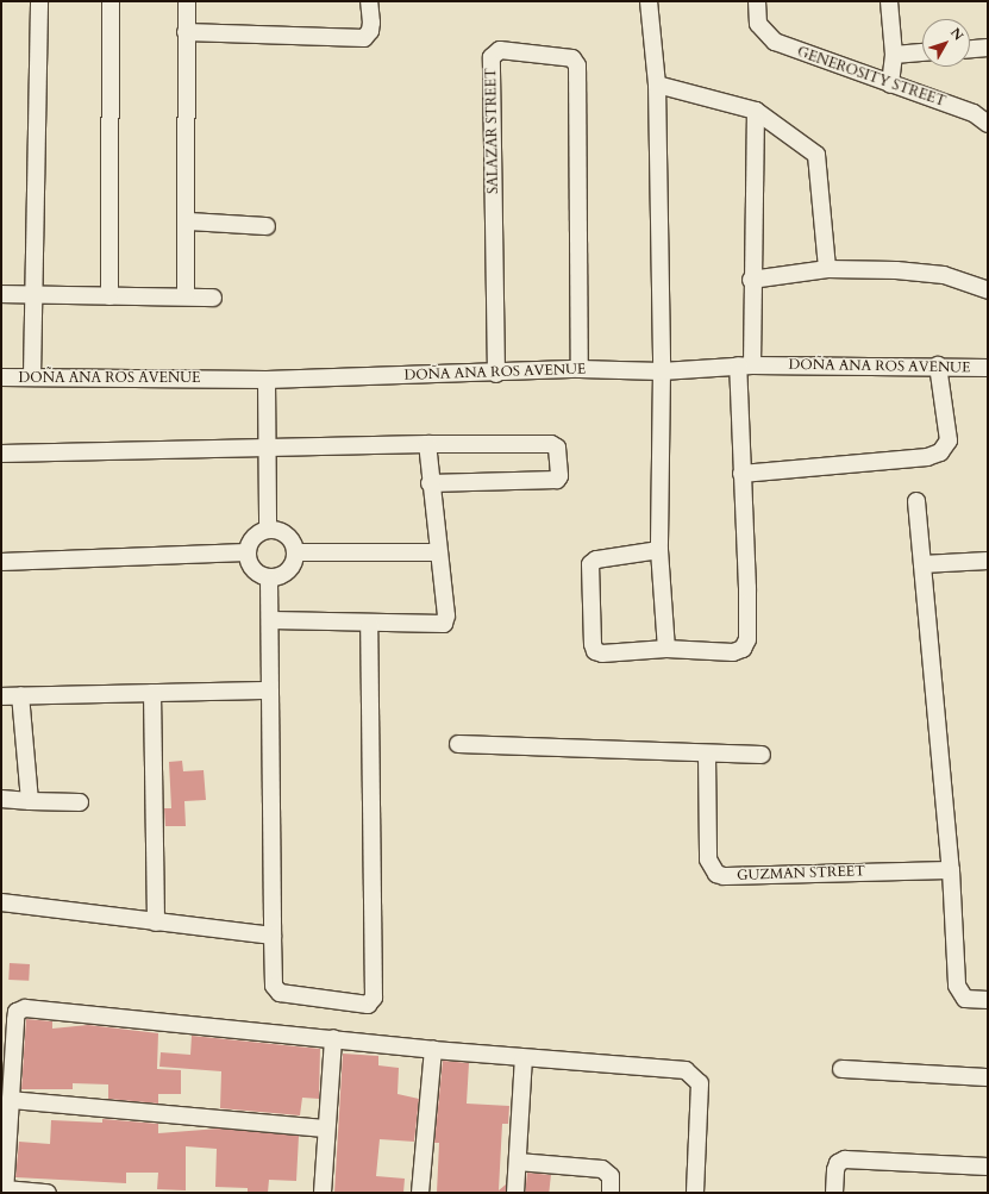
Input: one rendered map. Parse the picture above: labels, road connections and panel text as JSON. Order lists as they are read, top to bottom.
{
  "streets": {
    "street": [
      "GENEROSITY STREET",
      "SALAZAR STREET",
      "DOÑA ANA ROS AVENUE",
      "GUZMAN STREET"
    ]
  },
  "crossings": [
    ["SALAZAR STREET", "DOÑA ANA ROS AVENUE"]
  ],
  "north": "top right"
}
